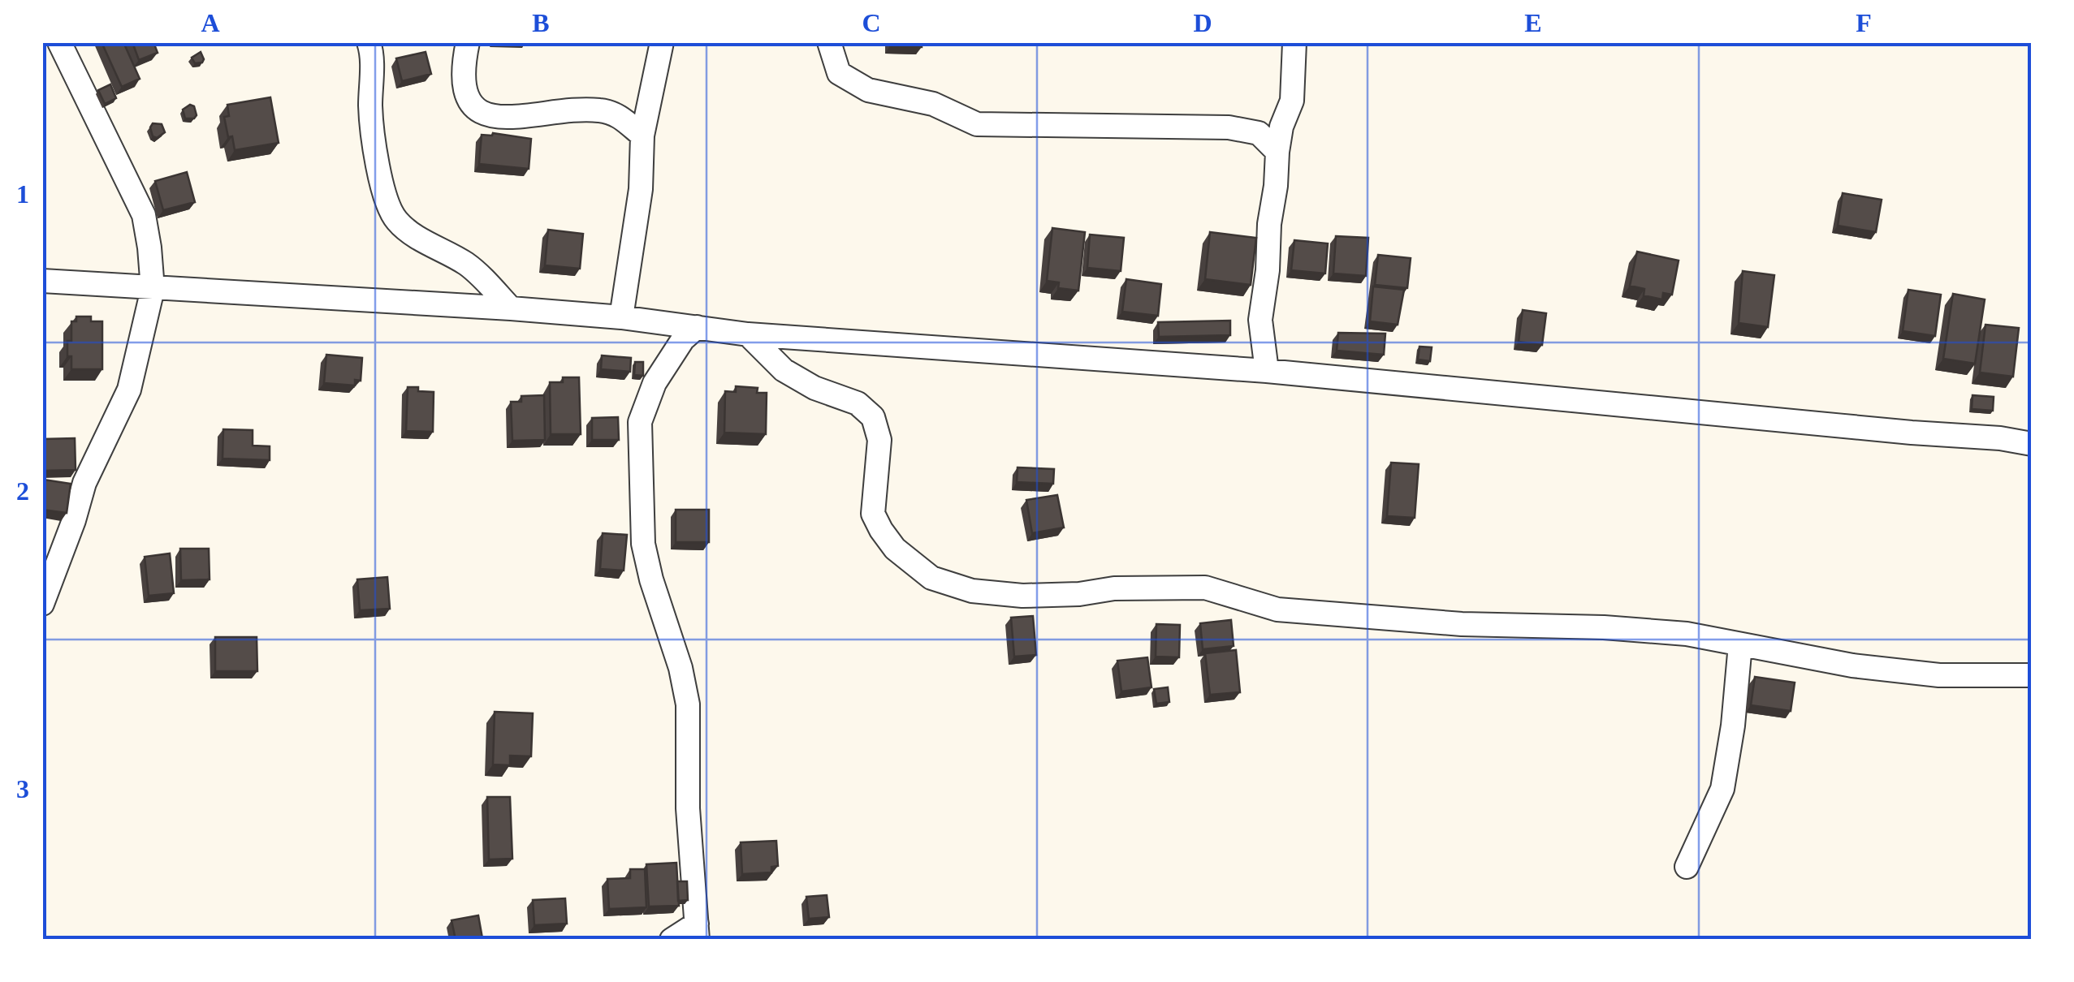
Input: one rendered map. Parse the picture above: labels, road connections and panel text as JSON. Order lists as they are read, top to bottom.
{
  "grid": {
    "columns": [
      "A",
      "B",
      "C",
      "D",
      "E",
      "F"
    ],
    "rows": ["1", "2", "3"]
  }
}
